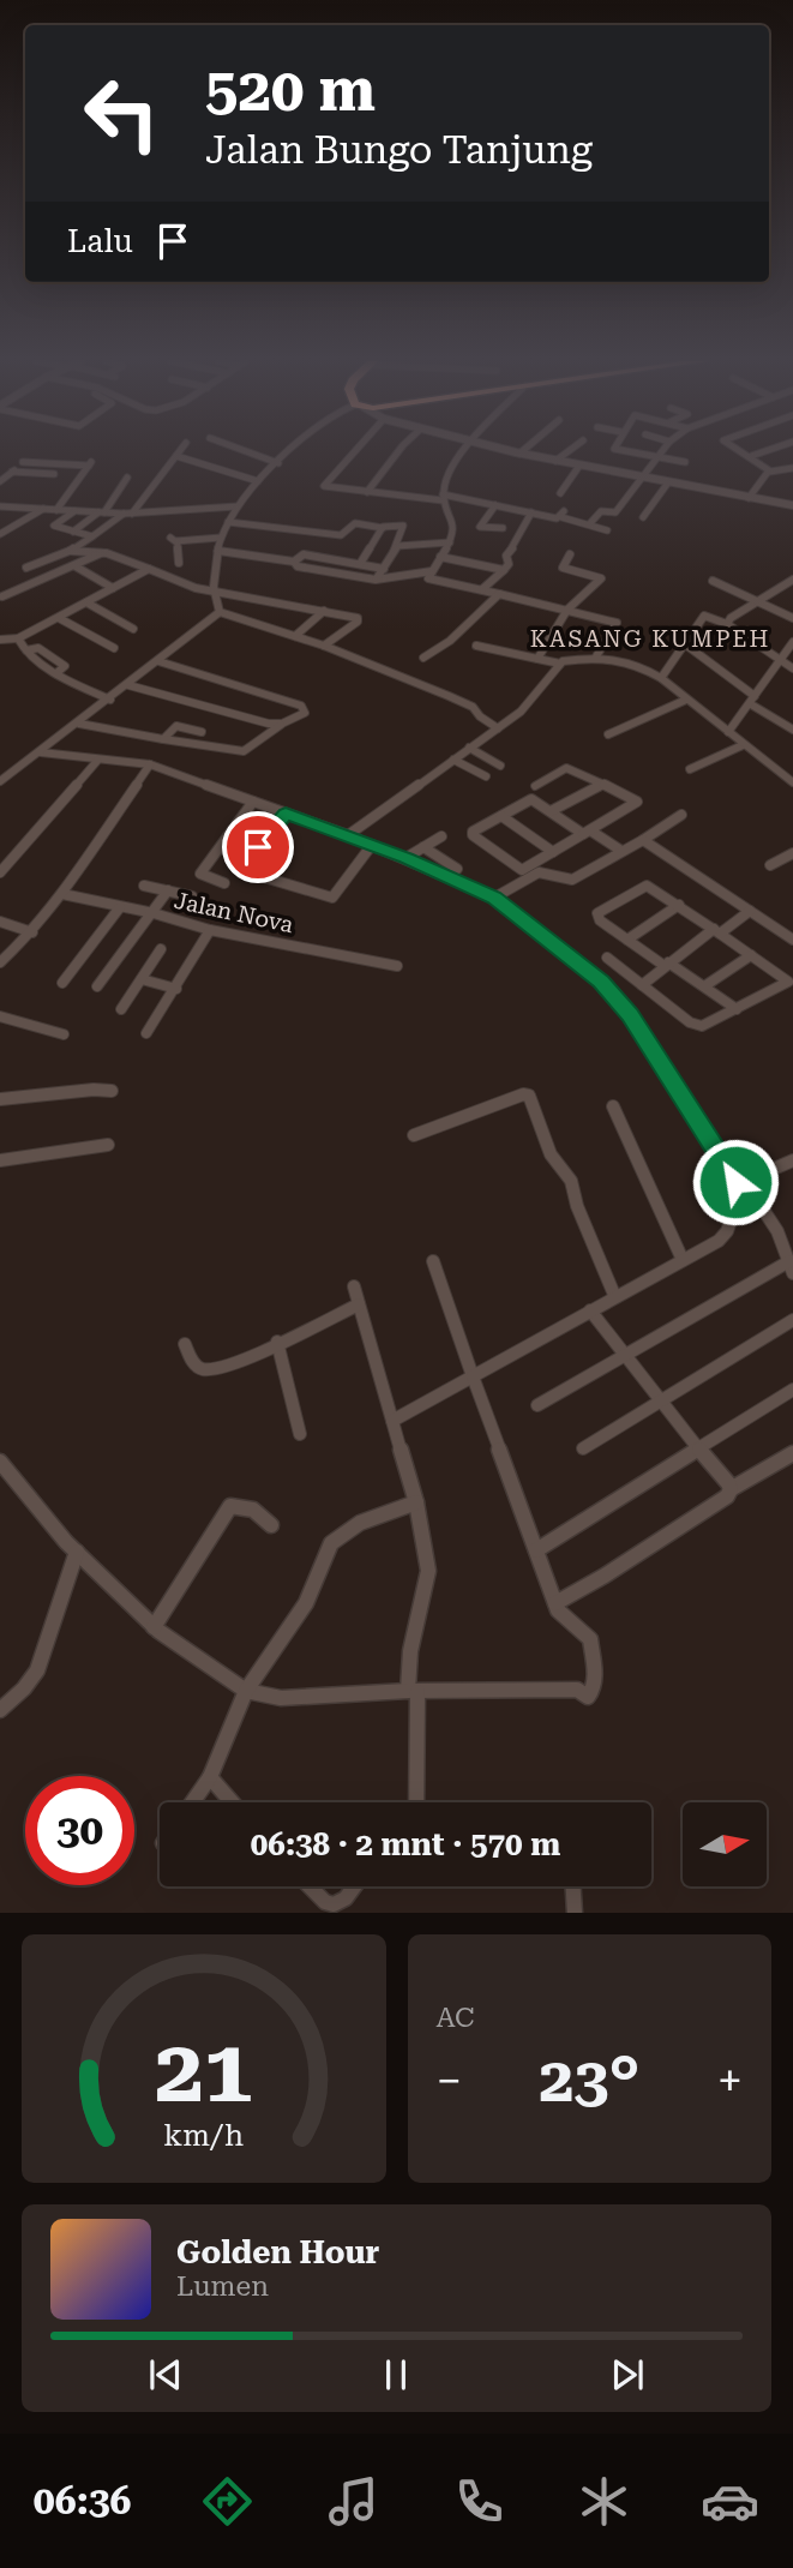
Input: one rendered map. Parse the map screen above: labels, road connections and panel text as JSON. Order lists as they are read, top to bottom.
{
  "streets": {
    "street": ["Jalan Nova"]
  },
  "districts": ["KASANG KUMPEH"],
  "north": "right",
  "page": {
    "turn": ["520 m", "Jalan Bungo Tanjung"],
    "then": "Lalu",
    "limit": "30",
    "trip": "06:38 · 2 mnt · 570 m",
    "tile": "AC",
    "heat": ["−", "23°", "+"],
    "song": ["Golden Hour", "Lumen"],
    "tabs": "06:36",
    "gauge": ["21", "km/h"]
  }
}
